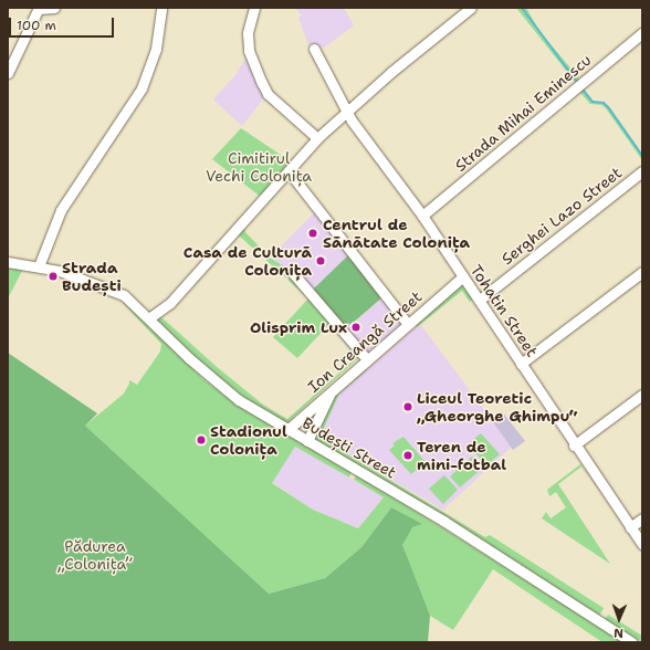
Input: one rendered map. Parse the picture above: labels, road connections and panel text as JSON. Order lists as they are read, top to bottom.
{
  "streets": {
    "street": [
      "Strada Mihai Eminescu",
      "Serghei Lazo Street",
      "Tohatin Street",
      "Ion Creangă Street",
      "Budești Street"
    ]
  },
  "crossings": [
    ["Strada Mihai Eminescu", "Tohatin Street"],
    ["Serghei Lazo Street", "Tohatin Street"],
    ["Tohatin Street", "Ion Creangă Street"],
    ["Ion Creangă Street", "Budești Street"]
  ],
  "parks": ["Cimitirul Vechi Colonița", "Pădurea „Colonița”"],
  "places": [
    "Centrul de Sănătate Colonița",
    "Casa de Cultură Colonița",
    "Strada Budești",
    "Olisprim Lux",
    "Liceul Teoretic „Gheorghe Ghimpu“",
    "Stadionul Colonița",
    "Teren de mini-fotbal"
  ],
  "scale_bar": "100 m",
  "north": "bottom"
}
